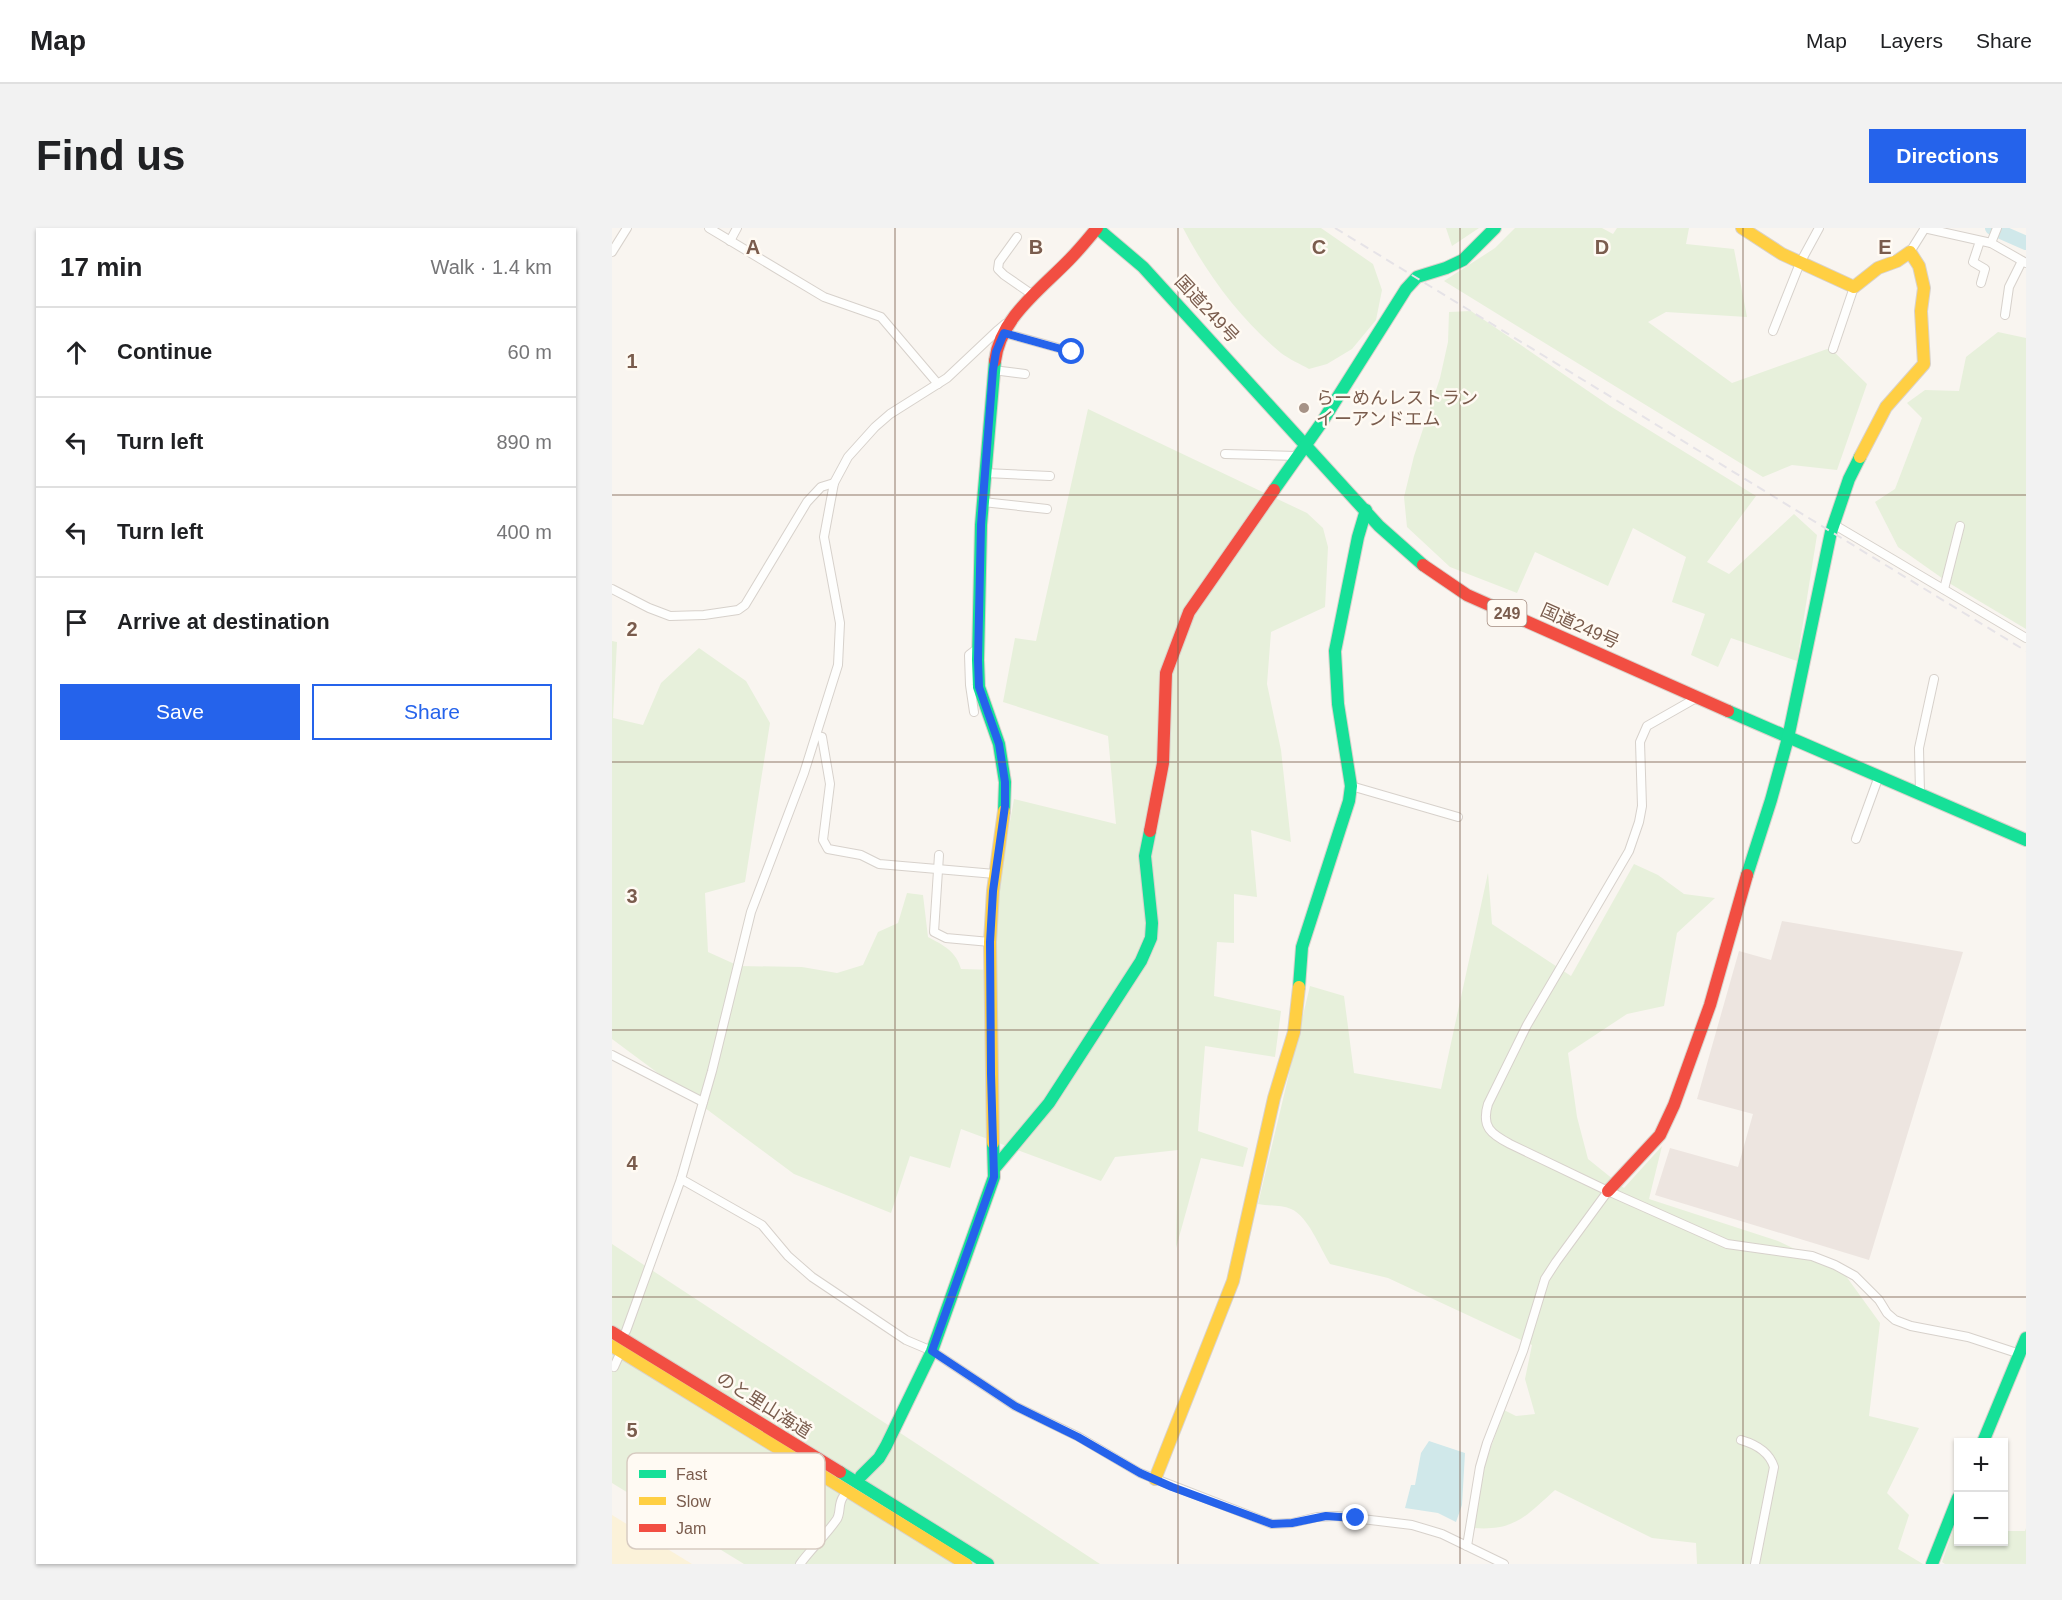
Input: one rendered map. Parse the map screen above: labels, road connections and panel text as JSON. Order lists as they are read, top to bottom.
{
  "streets": {
    "main road": ["国道249号", "249", "のと里山海道"]
  },
  "places": ["らーめんレストラン イーアンドエム"],
  "legend": ["Fast", "Slow", "Jam"],
  "page": {
    "header": "Map",
    "nav": ["Map", "Layers", "Share"],
    "buttons": [
      "Directions",
      ["Save", "Share"]
    ],
    "title": "Find us",
    "heading": ["17 min", "Walk · 1.4 km"],
    "list": [
      ["Continue", "60 m"],
      ["Turn left", "890 m"],
      ["Turn left", "400 m"],
      "Arrive at destination"
    ],
    "map_buttons": ["+", "−"]
  },
  "grid": {
    "columns": [
      "A",
      "B",
      "C",
      "D",
      "E"
    ],
    "rows": [
      "1",
      "2",
      "3",
      "4",
      "5"
    ]
  }
}
